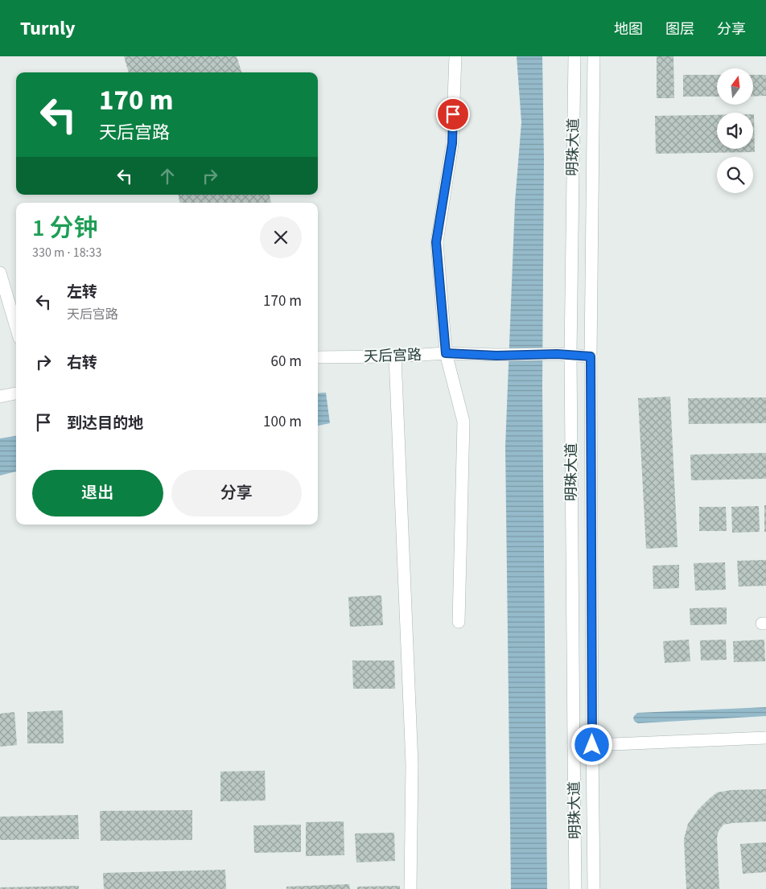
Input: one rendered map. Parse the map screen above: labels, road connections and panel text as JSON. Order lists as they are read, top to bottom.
{
  "streets": {
    "street": ["明珠大道", "天后宫路"]
  },
  "crossings": [
    ["明珠大道", "天后宫路"]
  ],
  "north": "top",
  "page": {
    "header": "Turnly",
    "nav": ["地图", "图层", "分享"],
    "turn": ["170 m", "天后宫路"],
    "heading": ["1 分钟", "330 m · 18:33"],
    "list": [
      {
        "name": "左转",
        "note": "天后宫路",
        "value": "170 m"
      },
      {
        "name": "右转",
        "value": "60 m"
      },
      {
        "name": "到达目的地",
        "value": "100 m"
      }
    ],
    "buttons": ["退出", "分享"]
  }
}
